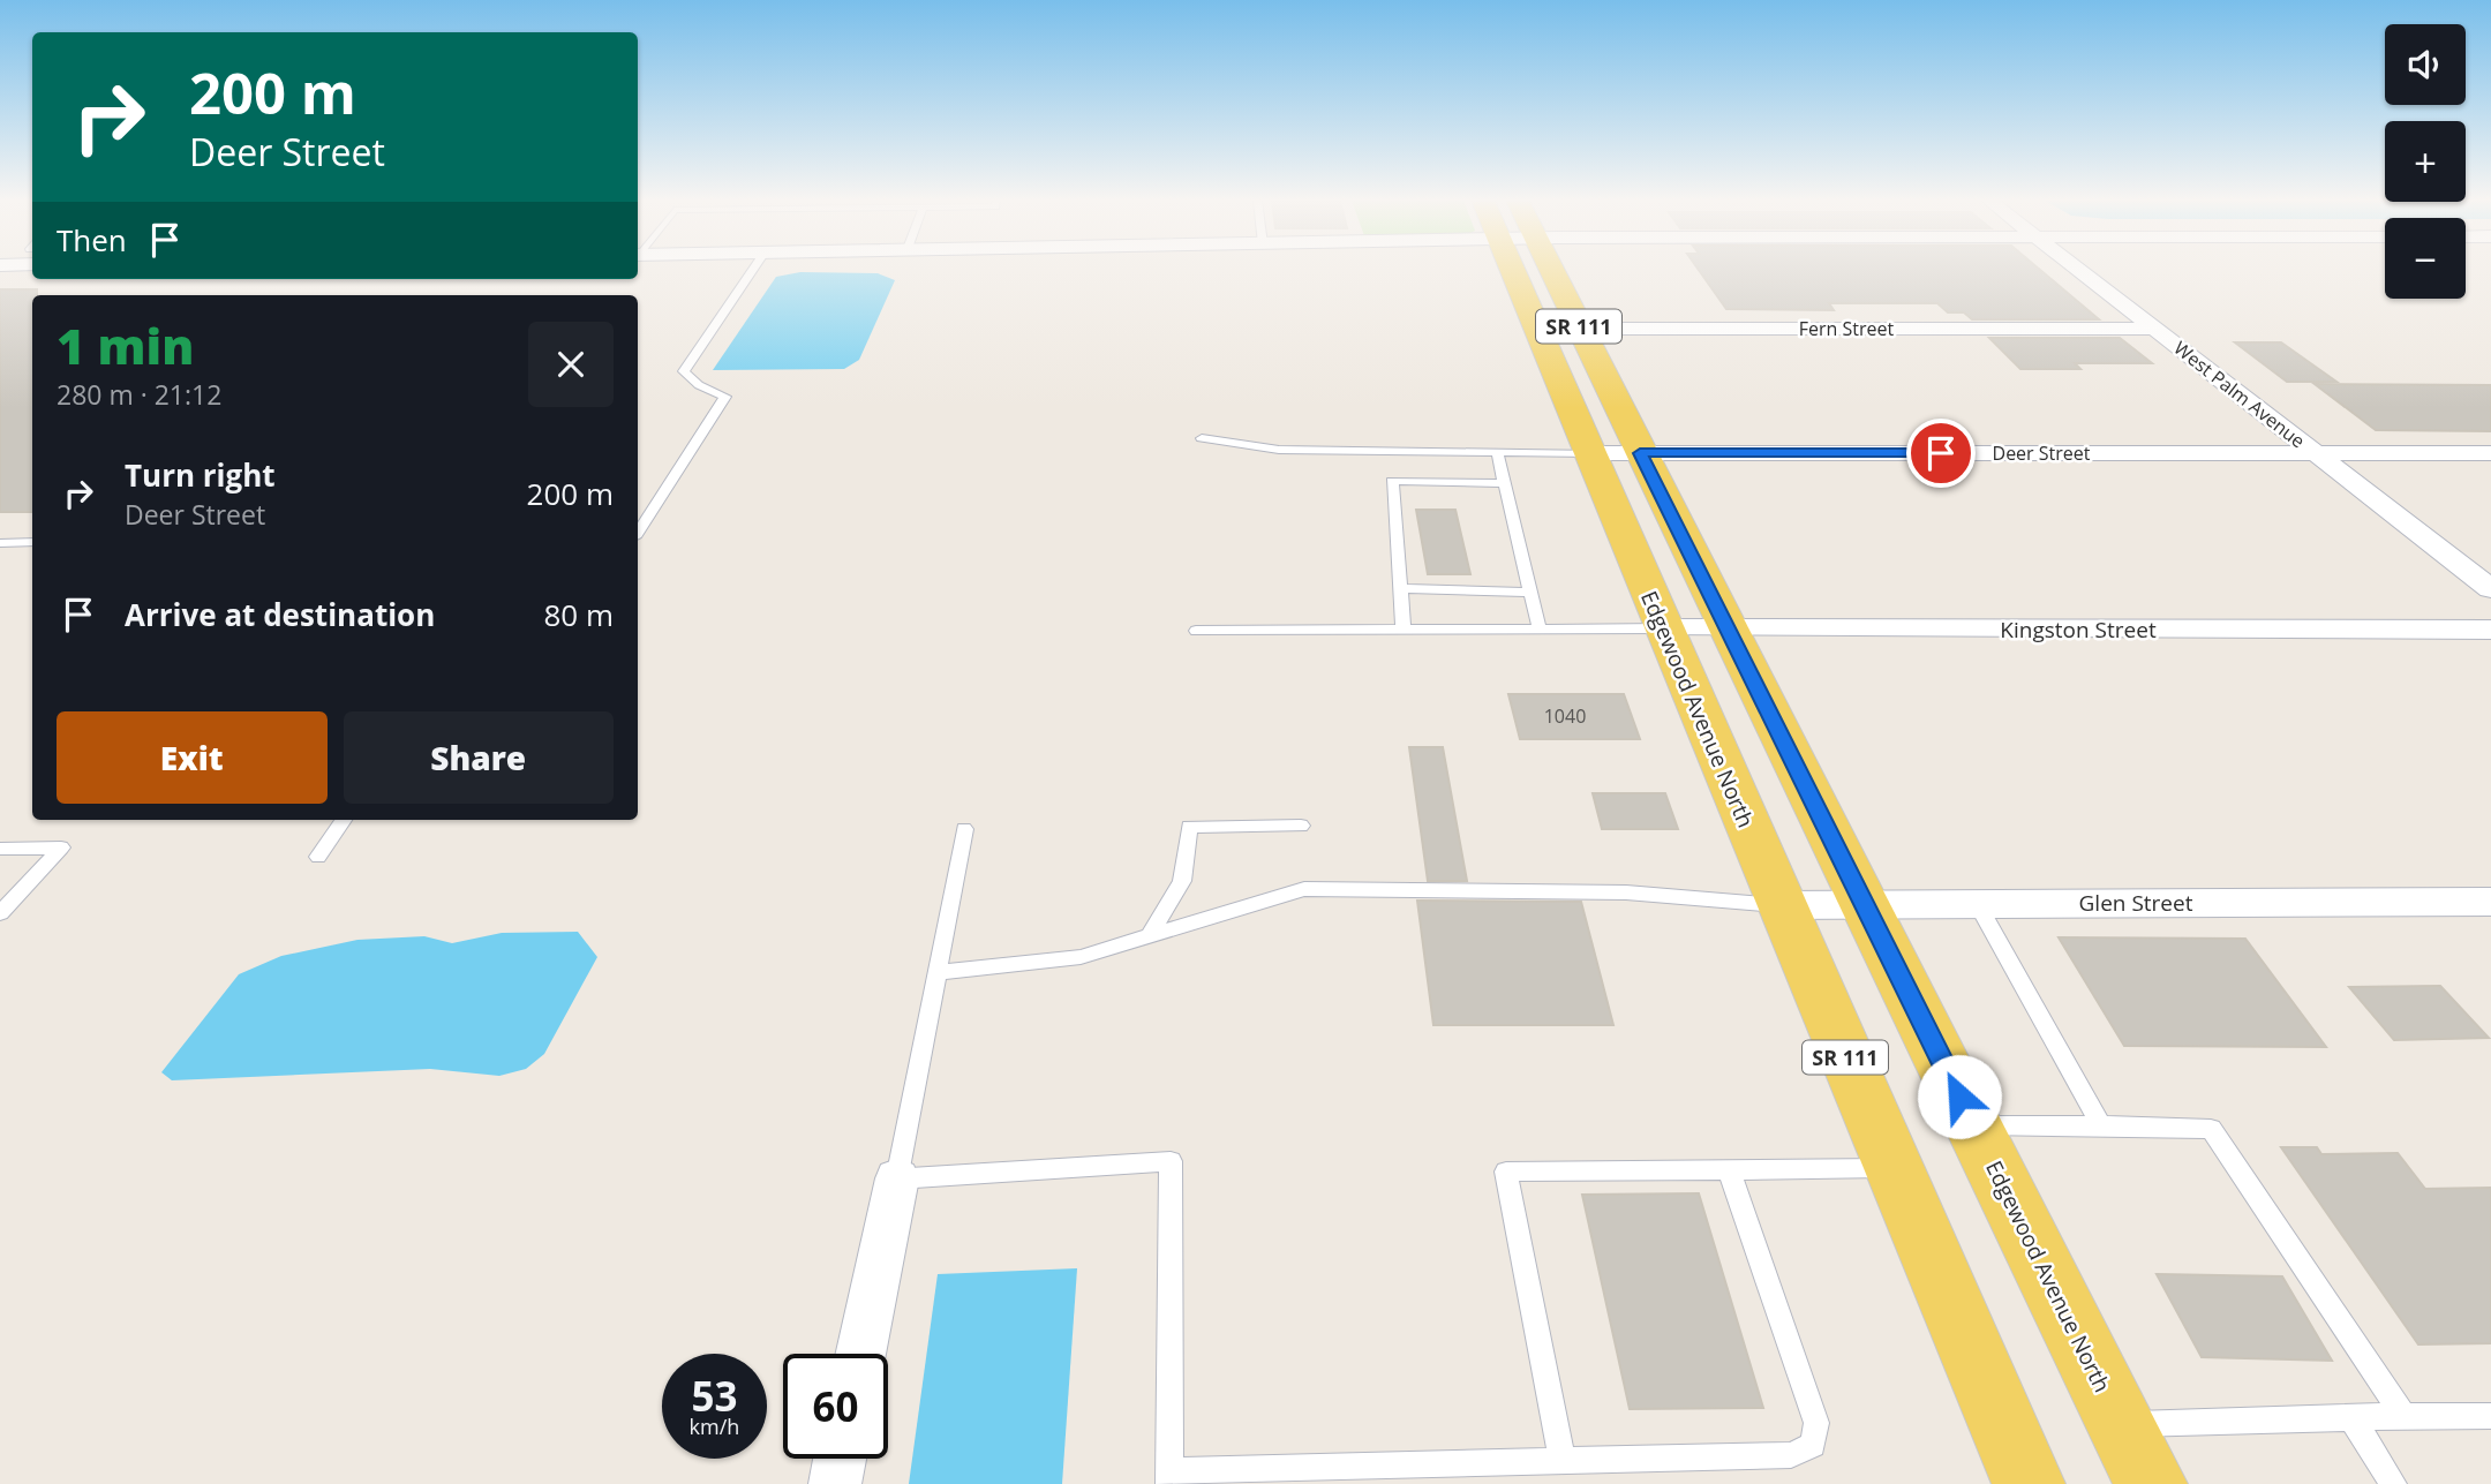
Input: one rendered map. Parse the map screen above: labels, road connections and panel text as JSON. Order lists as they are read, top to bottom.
{
  "streets": {
    "main road": ["SR 111", "Edgewood Avenue North"],
    "street": [
      "Fern Street",
      "West Palm Avenue",
      "Deer Street",
      "Kingston Street",
      "Glen Street"
    ]
  },
  "crossings": [
    ["Fern Street", "West Palm Avenue"],
    ["Fern Street", "Edgewood Avenue North"],
    ["West Palm Avenue", "Deer Street"],
    ["Deer Street", "Edgewood Avenue North"],
    ["Kingston Street", "Edgewood Avenue North"],
    ["Edgewood Avenue North", "Glen Street"]
  ],
  "house_numbers": ["1040"],
  "page": {
    "map_buttons": ["+", "−"],
    "turn": ["200 m", "Deer Street"],
    "then": "Then",
    "heading": ["1 min", "280 m · 21:12"],
    "list": [
      {
        "name": "Turn right",
        "note": "Deer Street",
        "value": "200 m"
      },
      {
        "name": "Arrive at destination",
        "value": "80 m"
      }
    ],
    "buttons": ["Exit", "Share"],
    "speed": "53 km/h",
    "limit": "60"
  }
}
